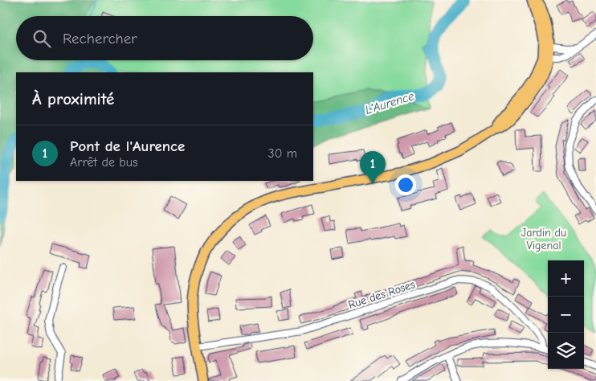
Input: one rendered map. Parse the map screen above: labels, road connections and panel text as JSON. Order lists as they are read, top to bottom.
{
  "streets": {
    "street": ["Rue des Roses"]
  },
  "water": ["L'Aurence"],
  "parks": ["Jardin du Vigenal"],
  "page": {
    "search": "Rechercher",
    "heading": "À proximité",
    "list": [
      {
        "mark": "1",
        "name": "Pont de l'Aurence",
        "note": "Arrêt de bus",
        "value": "30 m"
      }
    ],
    "pins": "1",
    "map_buttons": ["+", "−"]
  }
}
